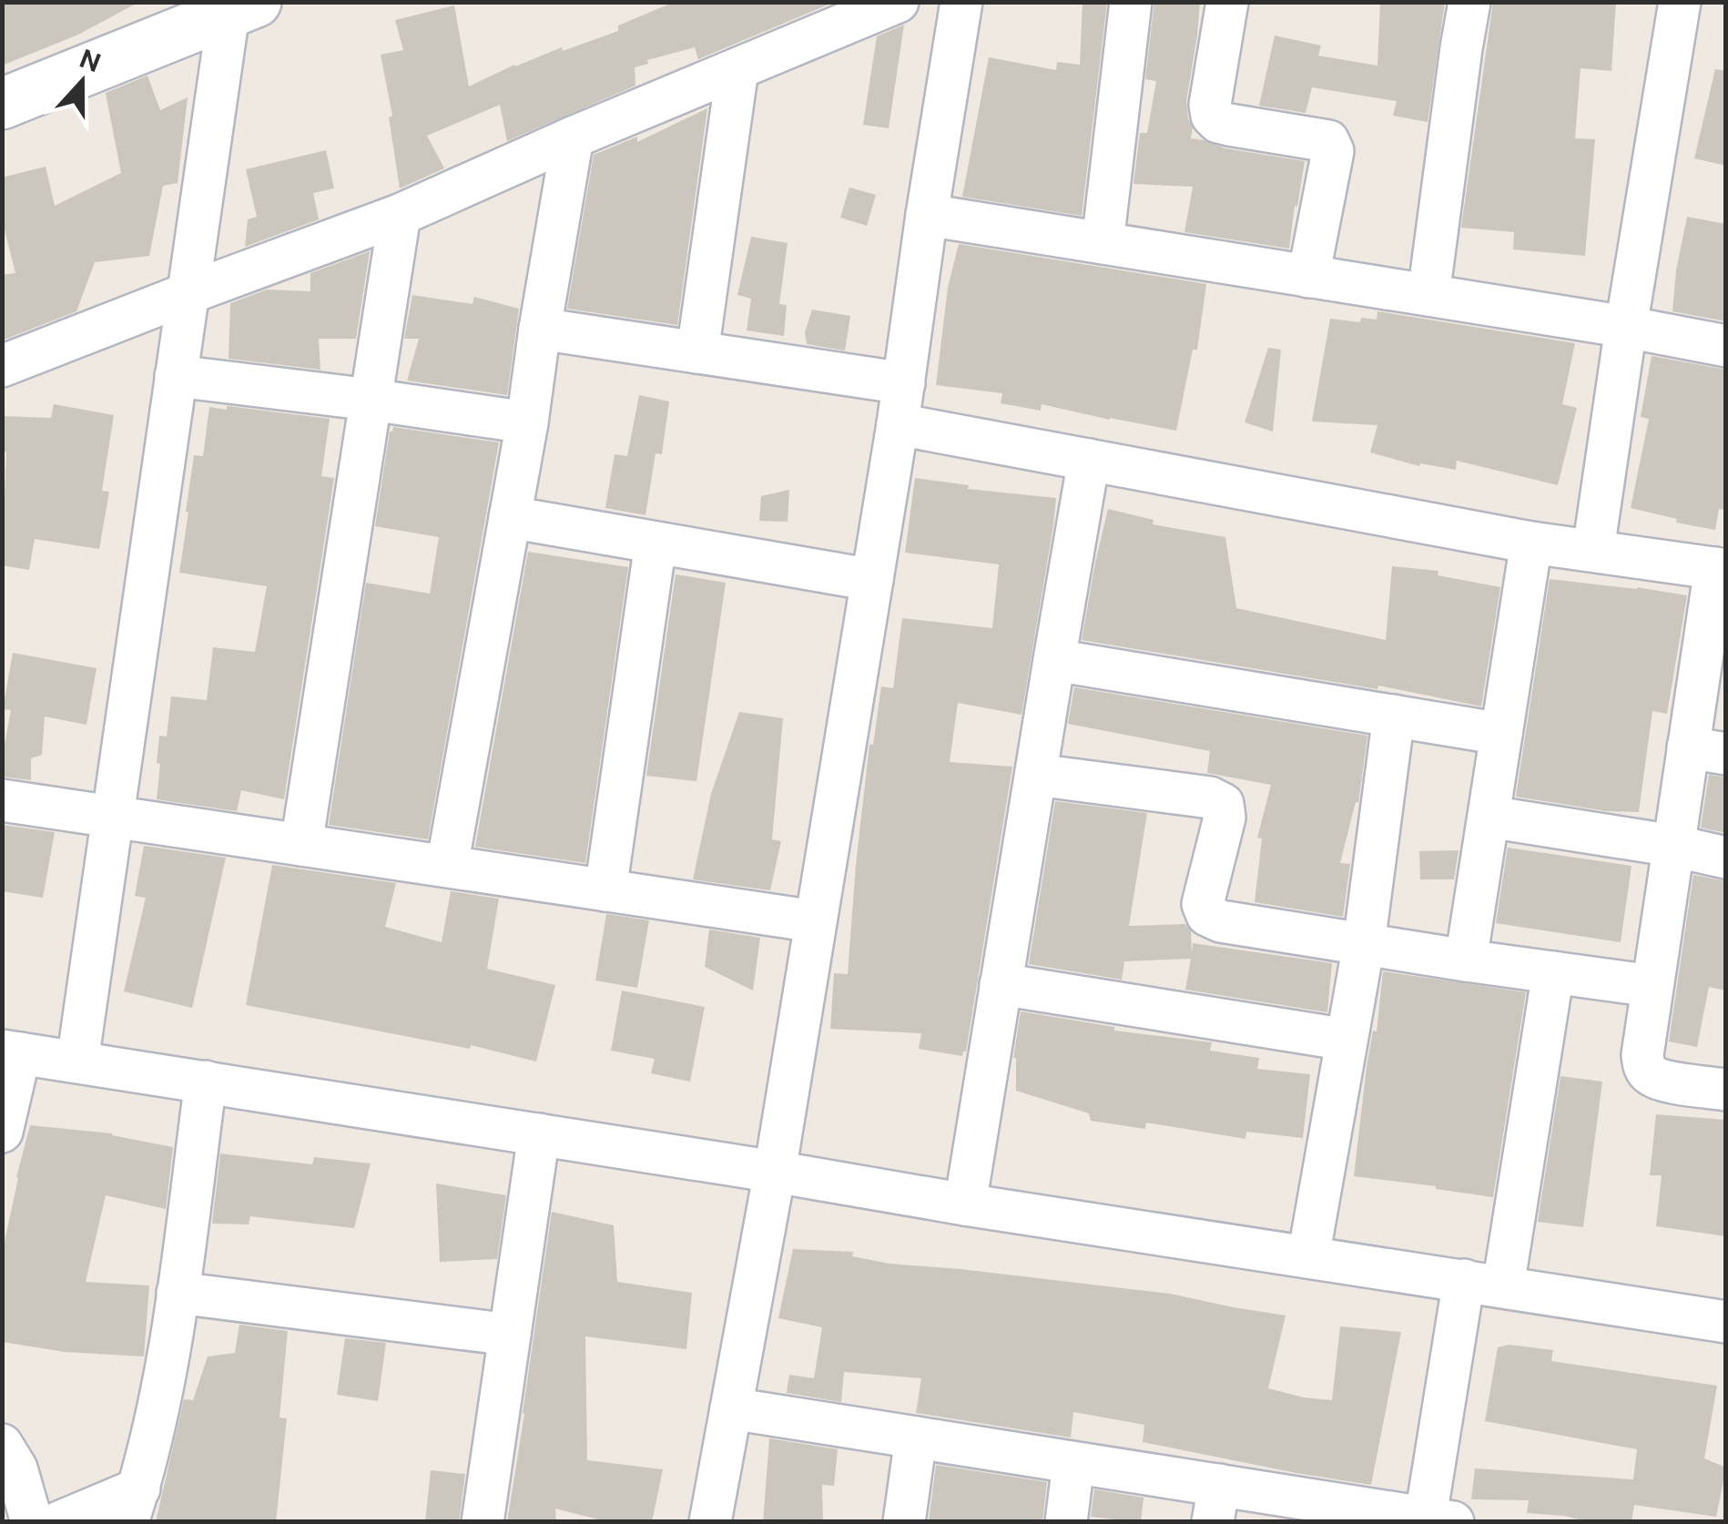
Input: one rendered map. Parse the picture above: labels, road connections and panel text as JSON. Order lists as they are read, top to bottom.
{
  "north": "top"
}
